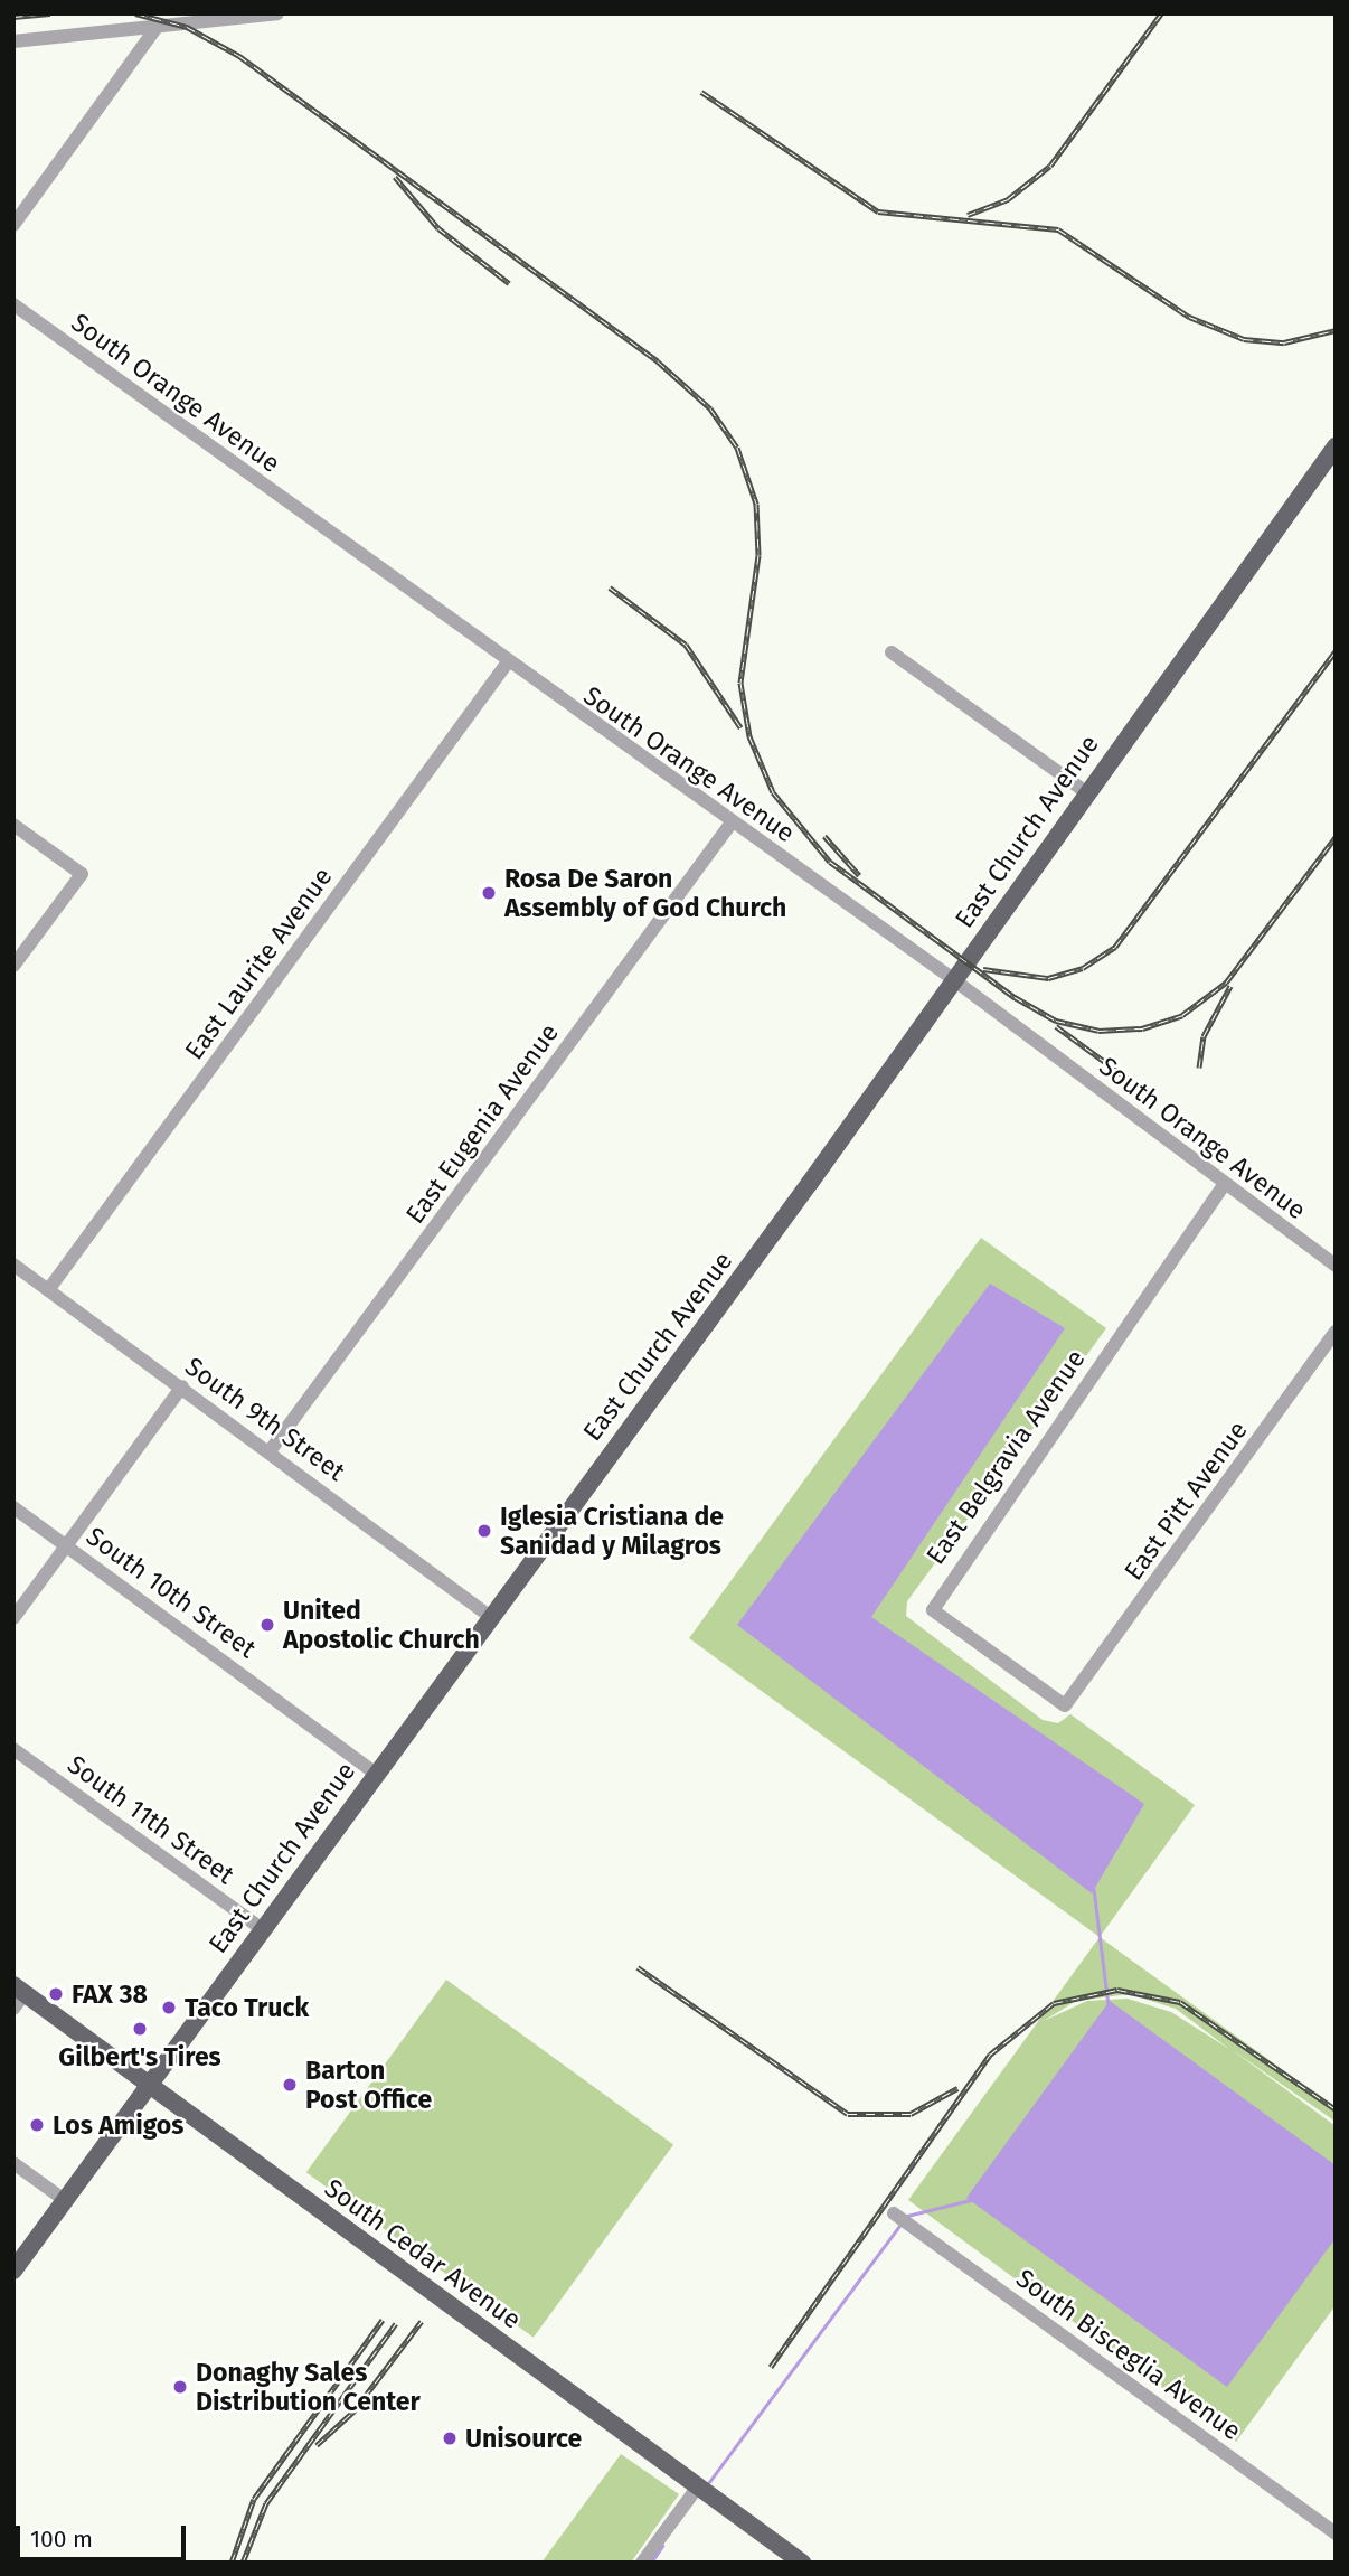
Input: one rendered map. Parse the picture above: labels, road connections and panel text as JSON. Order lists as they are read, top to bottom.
{
  "streets": {
    "main road": ["East Church Avenue", "South Cedar Avenue"],
    "street": [
      "South Orange Avenue",
      "East Laurite Avenue",
      "East Eugenia Avenue",
      "South 9th Street",
      "East Belgravia Avenue",
      "East Pitt Avenue",
      "South 10th Street",
      "South 11th Street",
      "South Bisceglia Avenue"
    ]
  },
  "crossings": [
    ["South Orange Avenue", "East Church Avenue"],
    ["South Orange Avenue", "East Laurite Avenue"],
    ["South Orange Avenue", "East Eugenia Avenue"],
    ["South Orange Avenue", "East Belgravia Avenue"],
    ["East Church Avenue", "South 9th Street"],
    ["East Church Avenue", "South 10th Street"],
    ["East Church Avenue", "South 11th Street"],
    ["East Church Avenue", "South Cedar Avenue"],
    ["East Laurite Avenue", "South 9th Street"],
    ["East Eugenia Avenue", "South 9th Street"],
    ["East Belgravia Avenue", "East Pitt Avenue"]
  ],
  "places": [
    "Rosa De Saron Assembly of God Church",
    "Iglesia Cristiana de Sanidad y Milagros",
    "United Apostolic Church",
    "FAX 38",
    "Taco Truck",
    "Gilbert's Tires",
    "Barton Post Office",
    "Los Amigos",
    "Donaghy Sales Distribution Center",
    "Unisource"
  ],
  "scale_bar": "100 m"
}
